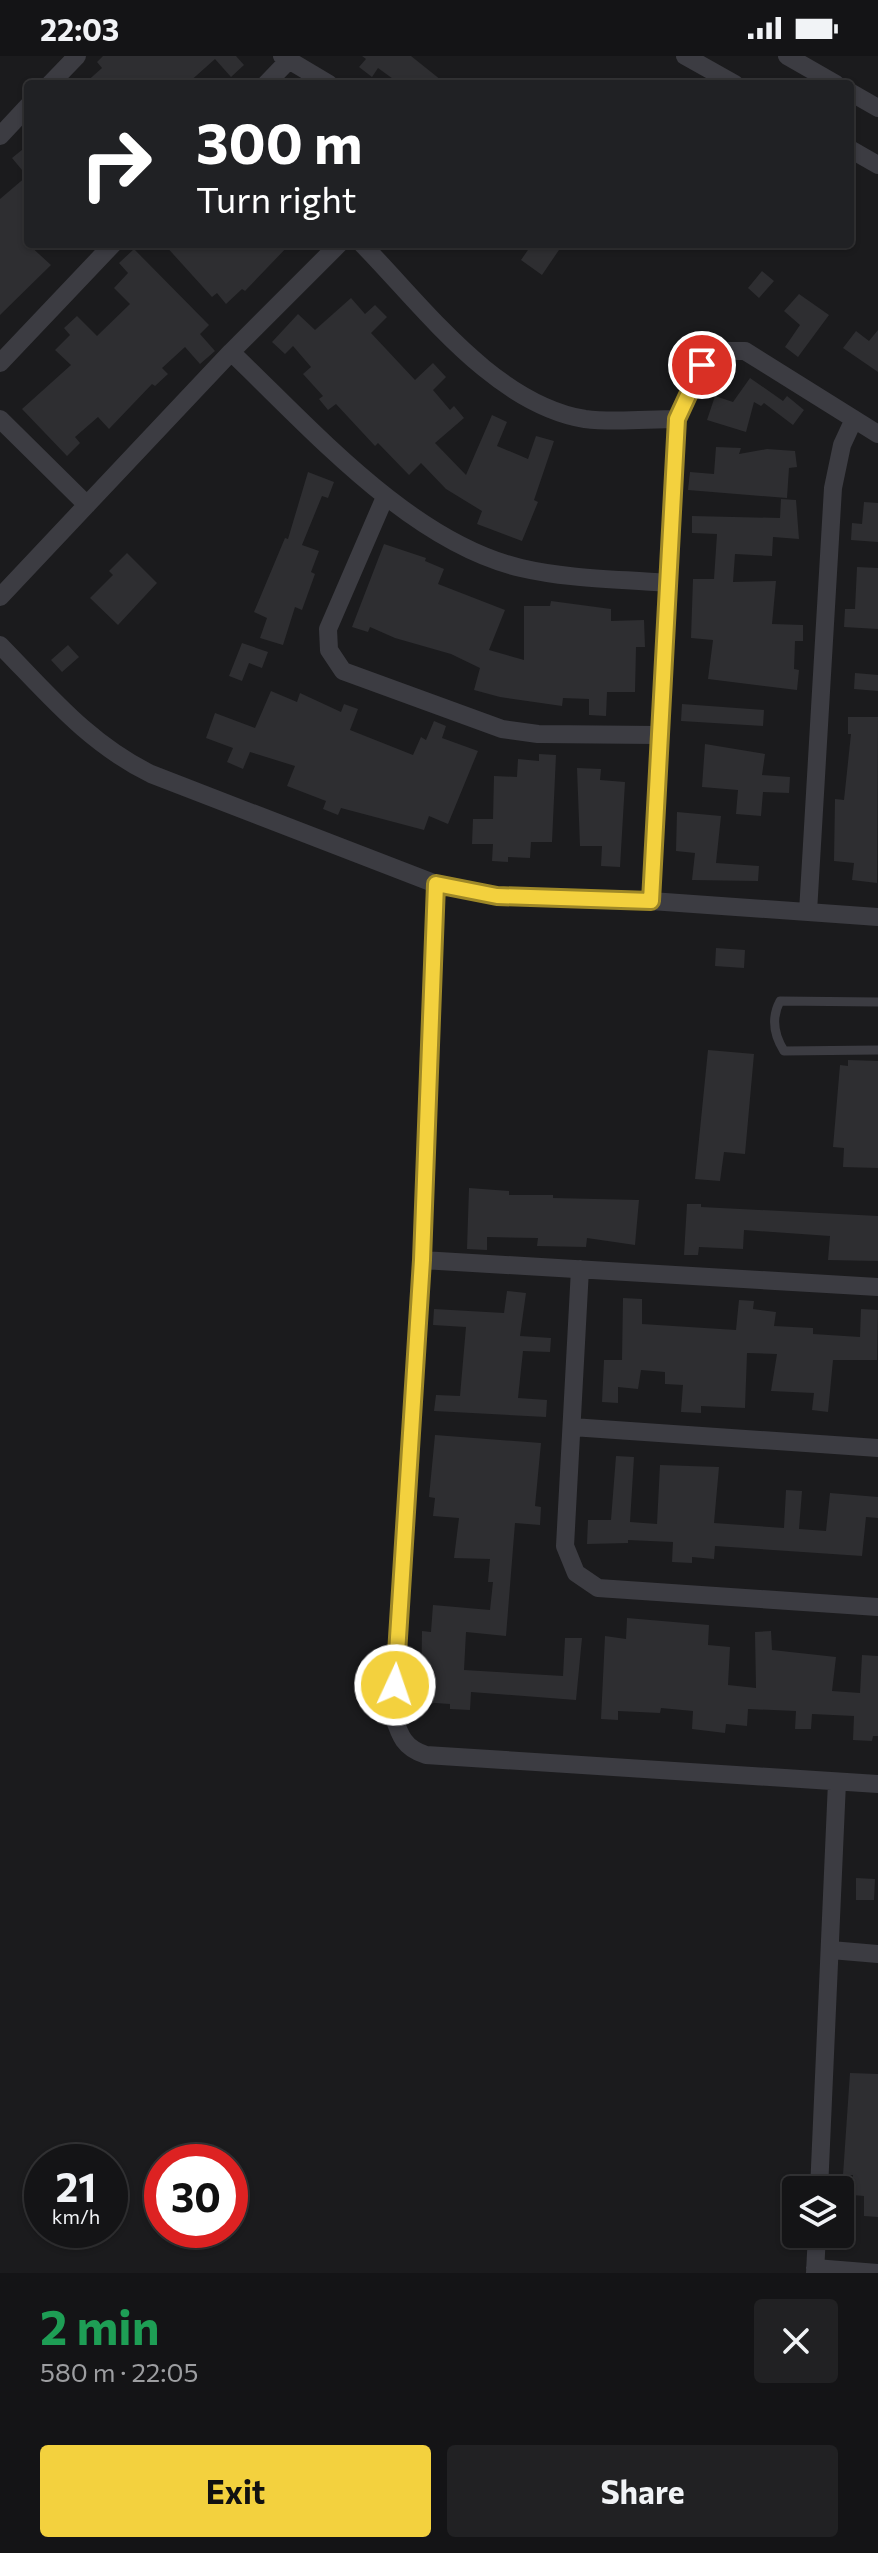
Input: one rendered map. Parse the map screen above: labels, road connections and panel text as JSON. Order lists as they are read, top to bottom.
{
  "page": {
    "status": "22:03",
    "turn": ["300 m", "Turn right"],
    "speed": "21 km/h",
    "limit": "30",
    "heading": ["2 min", "580 m · 22:05"],
    "buttons": ["Exit", "Share"]
  }
}
